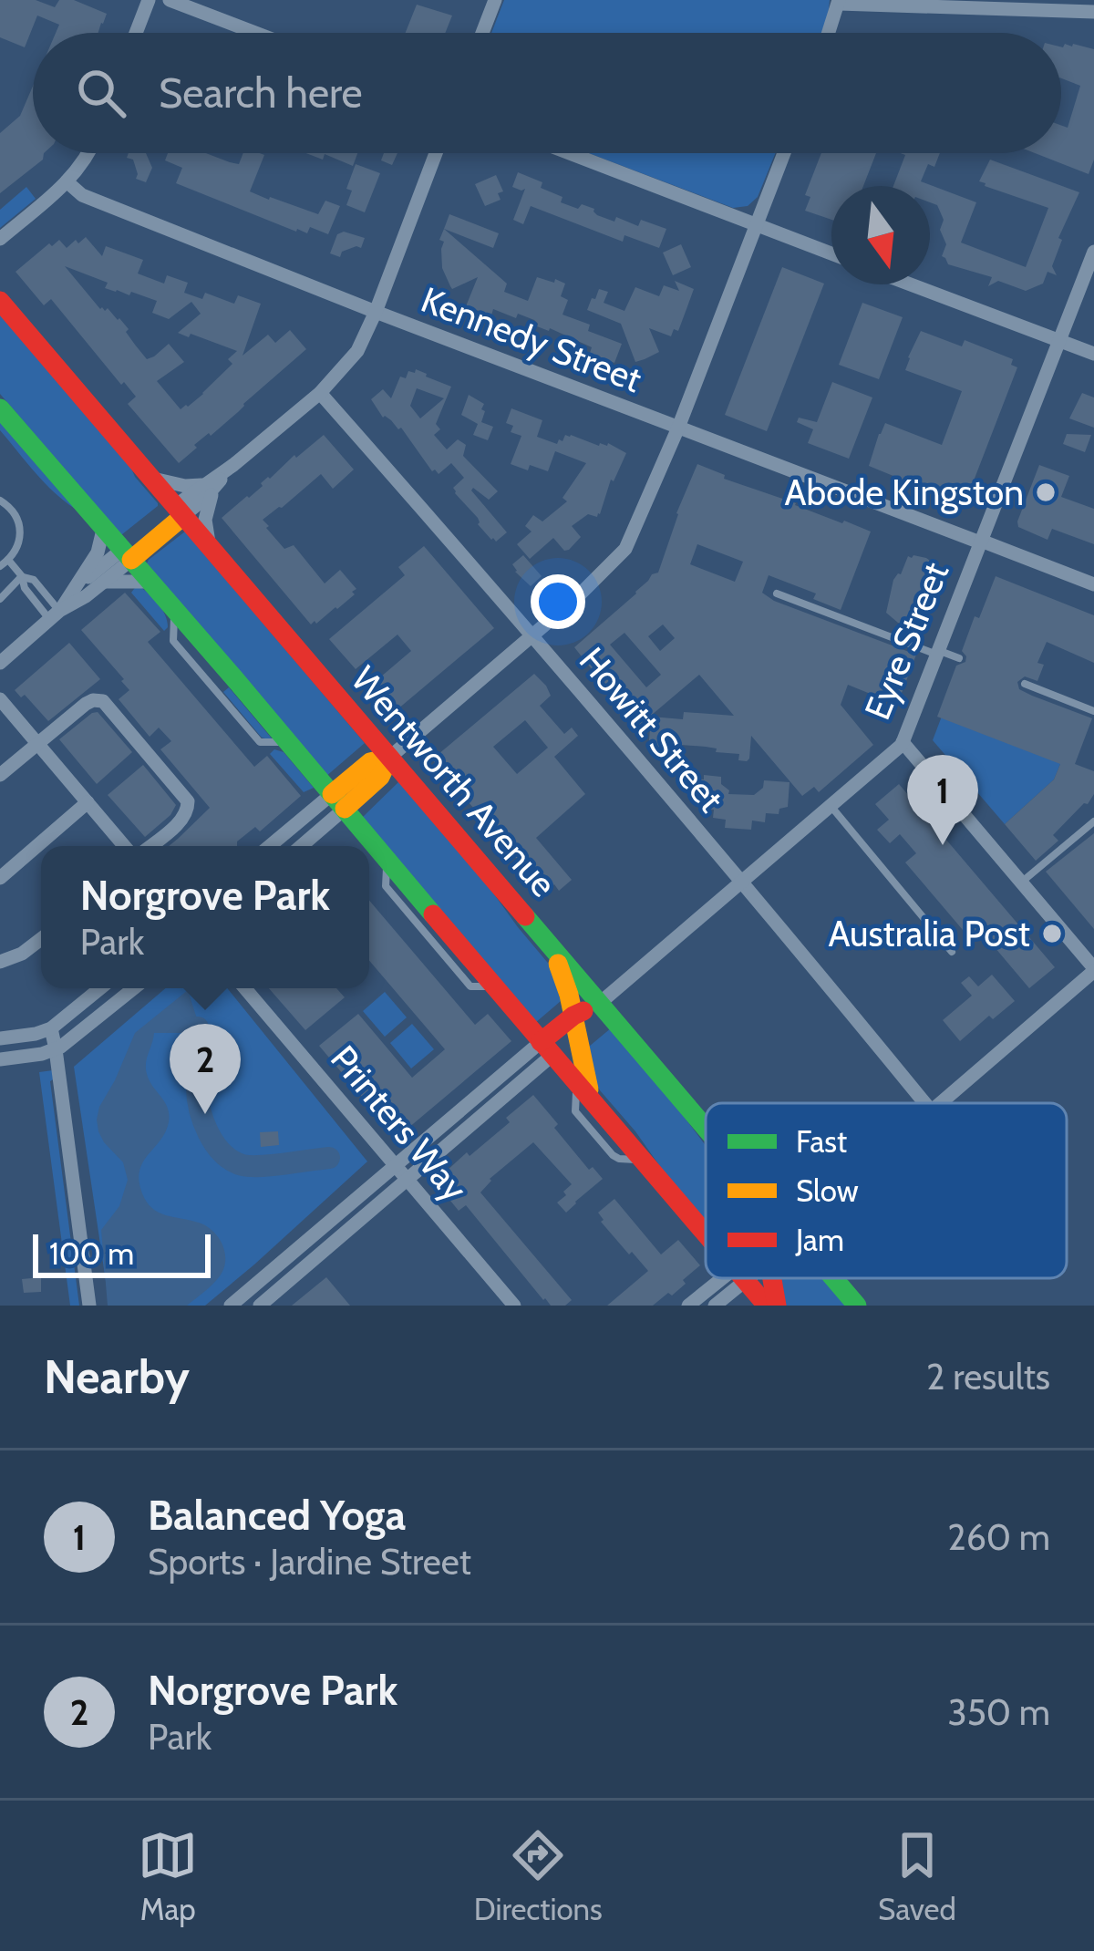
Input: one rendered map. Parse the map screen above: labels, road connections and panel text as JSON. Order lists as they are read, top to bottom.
{
  "streets": {
    "main road": ["Eyre Street", "Wentworth Avenue"],
    "street": ["Kennedy Street", "Howitt Street", "Printers Way"]
  },
  "crossings": [
    ["Kennedy Street", "Eyre Street"],
    ["Eyre Street", "Howitt Street"],
    ["Eyre Street", "Wentworth Avenue"],
    ["Eyre Street", "Printers Way"]
  ],
  "places": ["Abode Kingston", "Australia Post"],
  "legend": ["Fast", "Slow", "Jam"],
  "scale_bar": "100 m",
  "north": "bottom",
  "page": {
    "search": "Search here",
    "pins": ["1", "2"],
    "popup": ["Norgrove Park", "Park"],
    "scale": "100 m",
    "heading": ["Nearby", "2 results"],
    "list": [
      {
        "mark": "1",
        "name": "Balanced Yoga",
        "note": "Sports · Jardine Street",
        "value": "260 m"
      },
      {
        "mark": "2",
        "name": "Norgrove Park",
        "note": "Park",
        "value": "350 m"
      }
    ],
    "nav": ["Map", "Directions", "Saved"]
  }
}
